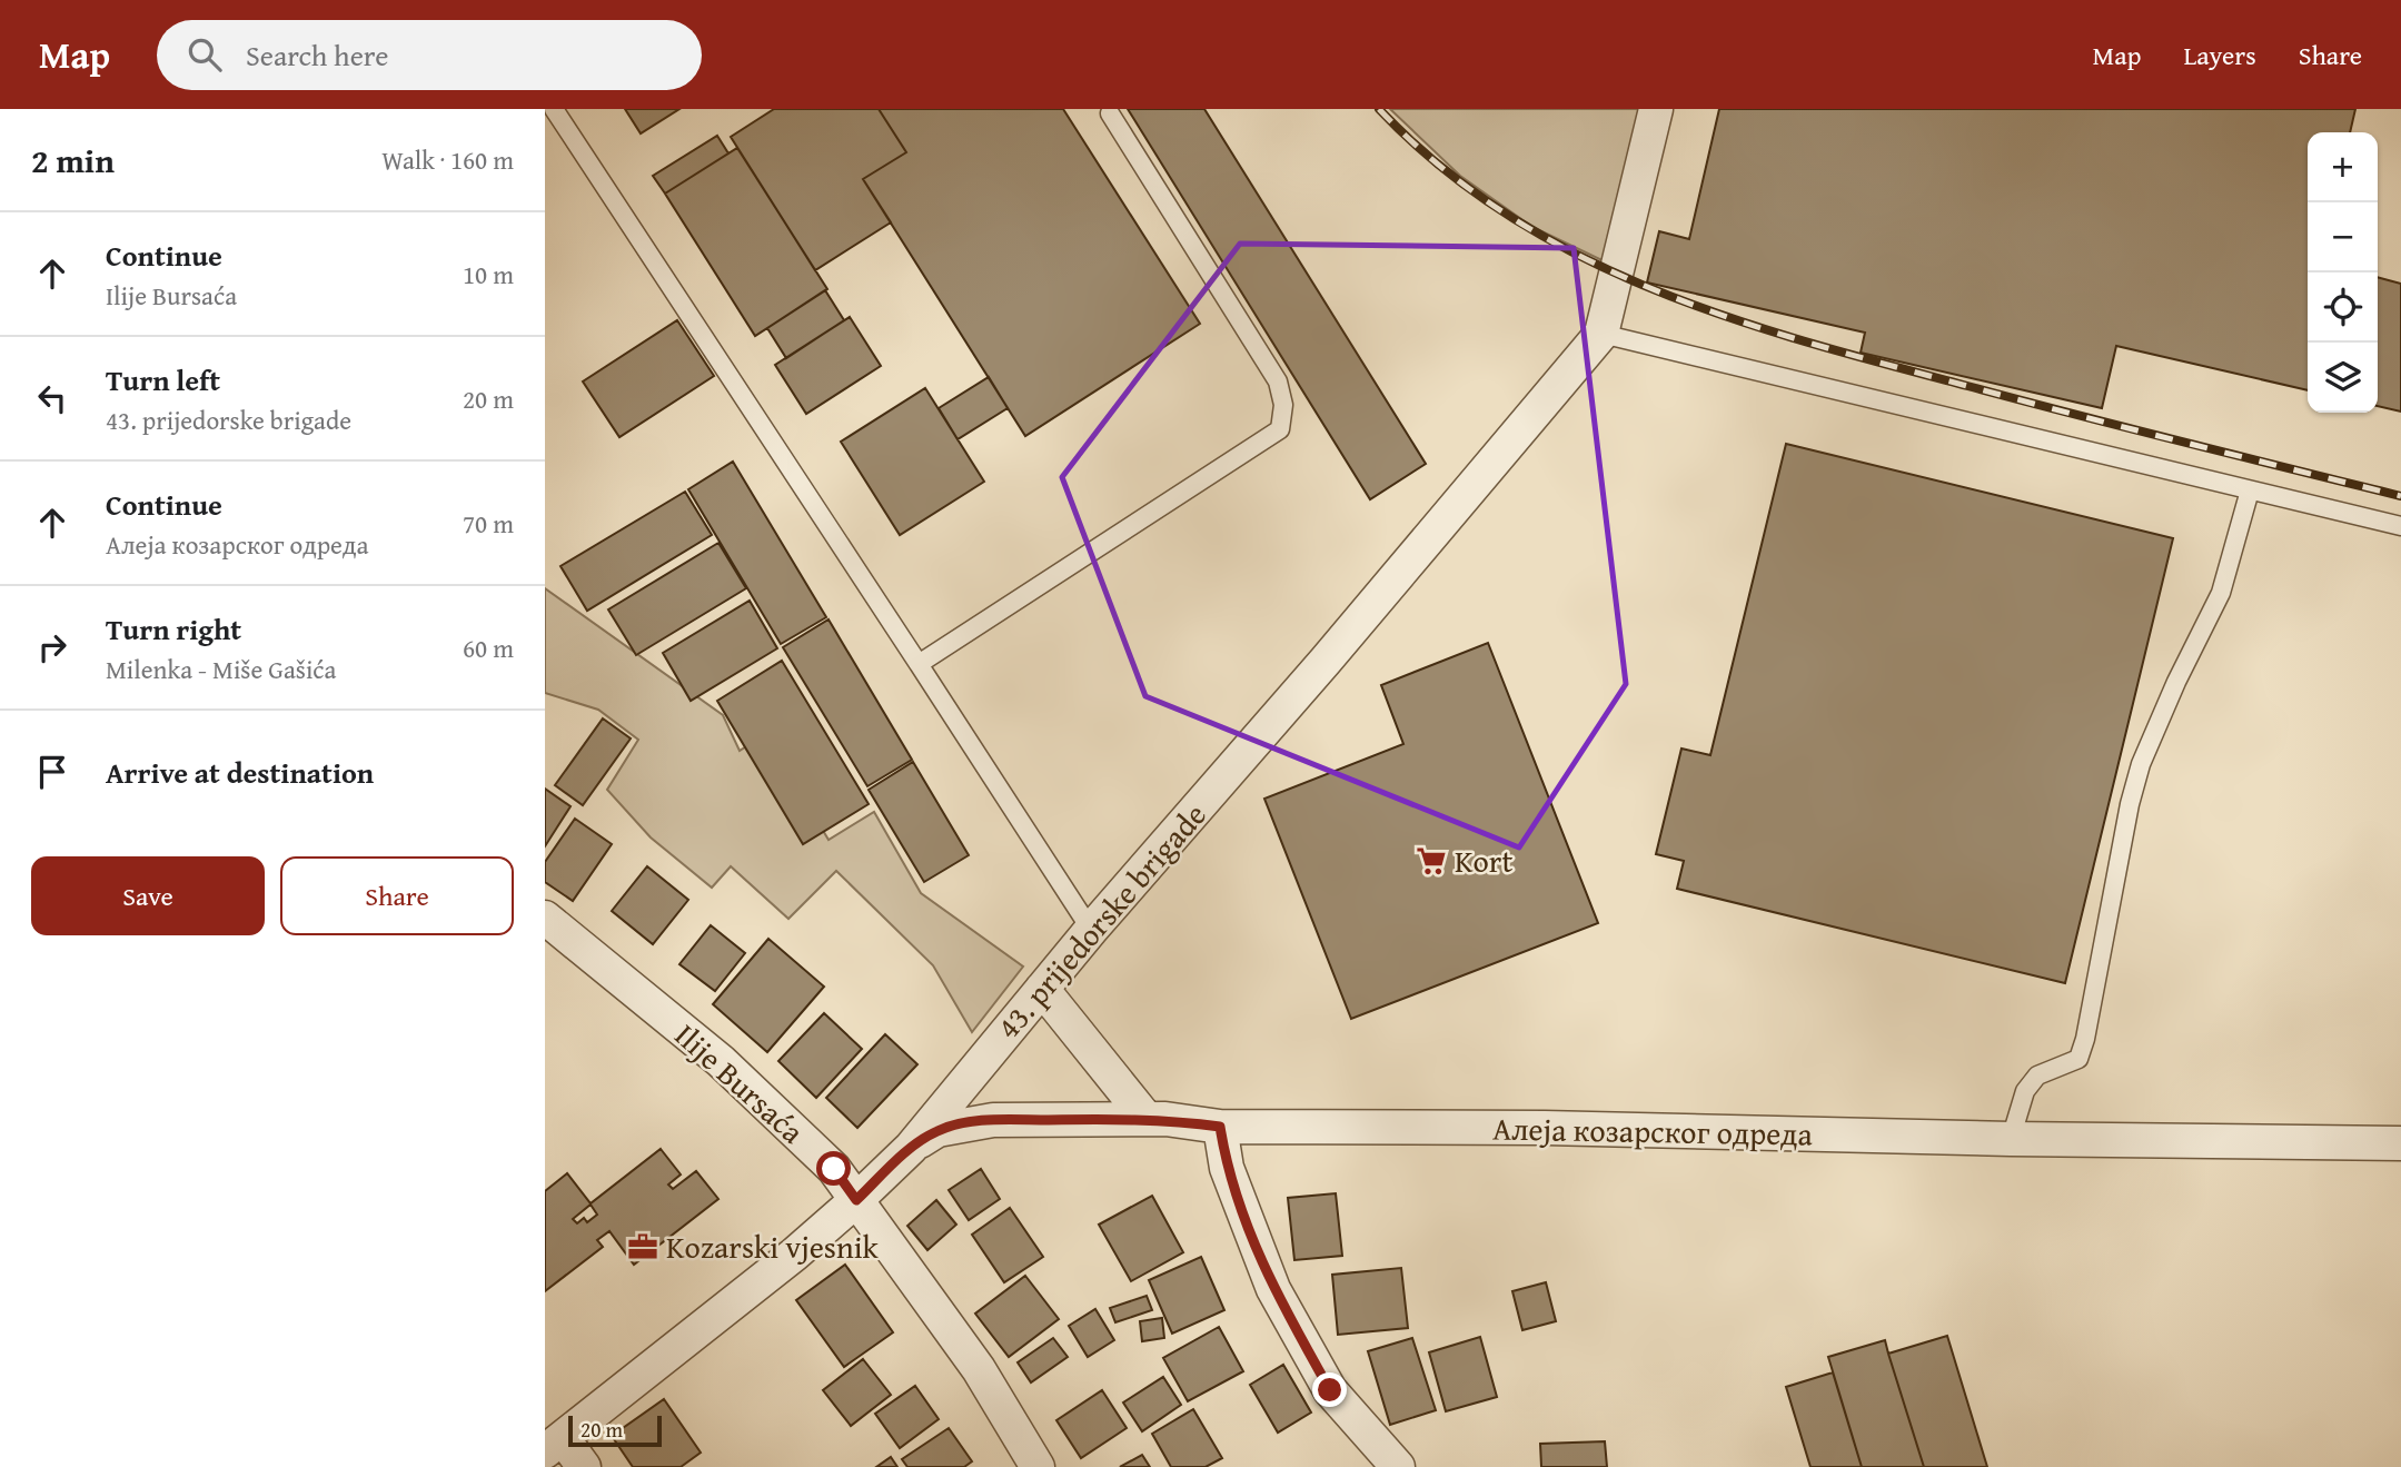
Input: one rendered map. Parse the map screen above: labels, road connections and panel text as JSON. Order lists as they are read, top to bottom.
{
  "streets": {
    "street": ["43. prijedorske brigade", "Ilije Bursaća", "Алеја козарског одреда"]
  },
  "crossings": [
    ["43. prijedorske brigade", "Ilije Bursaća"],
    ["43. prijedorske brigade", "Алеја козарског одреда"]
  ],
  "places": {
    "supermarket": ["Kort"],
    "office": ["Kozarski vjesnik"]
  },
  "scale_bar": "20 m",
  "page": {
    "header": "Map",
    "search": "Search here",
    "nav": ["Map", "Layers", "Share"],
    "heading": ["2 min", "Walk · 160 m"],
    "map_buttons": ["+", "−"],
    "list": [
      ["Continue", "Ilije Bursaća", "10 m"],
      ["Turn left", "43. prijedorske brigade", "20 m"],
      ["Continue", "Алеја козарског одреда", "70 m"],
      ["Turn right", "Milenka - Miše Gašića", "60 m"],
      "Arrive at destination"
    ],
    "buttons": ["Save", "Share"],
    "scale": "20 m"
  }
}
